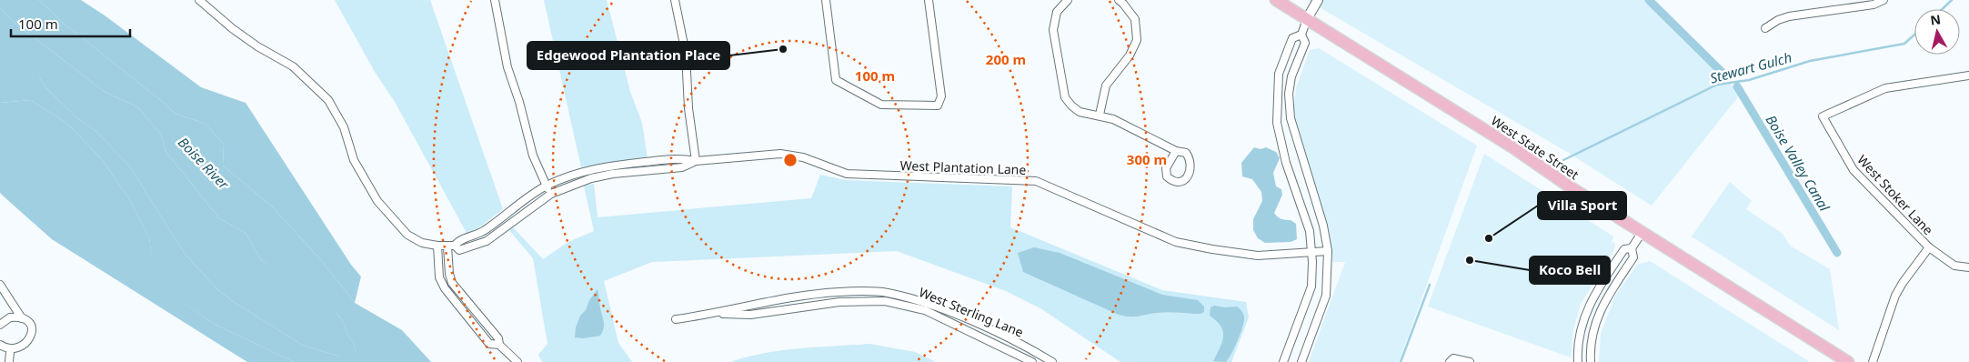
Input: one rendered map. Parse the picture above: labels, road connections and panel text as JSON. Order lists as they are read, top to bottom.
{
  "streets": {
    "main road": ["West State Street"],
    "street": ["West Plantation Lane", "West Stoker Lane", "West Sterling Lane"]
  },
  "water": ["Stewart Gulch", "Boise River", "Boise Valley Canal"],
  "places": ["Edgewood Plantation Place", "Villa Sport", "Koco Bell"],
  "scale_bar": "100 m",
  "north": "top",
  "rings": ["200 m", "100 m", "300 m"]
}
